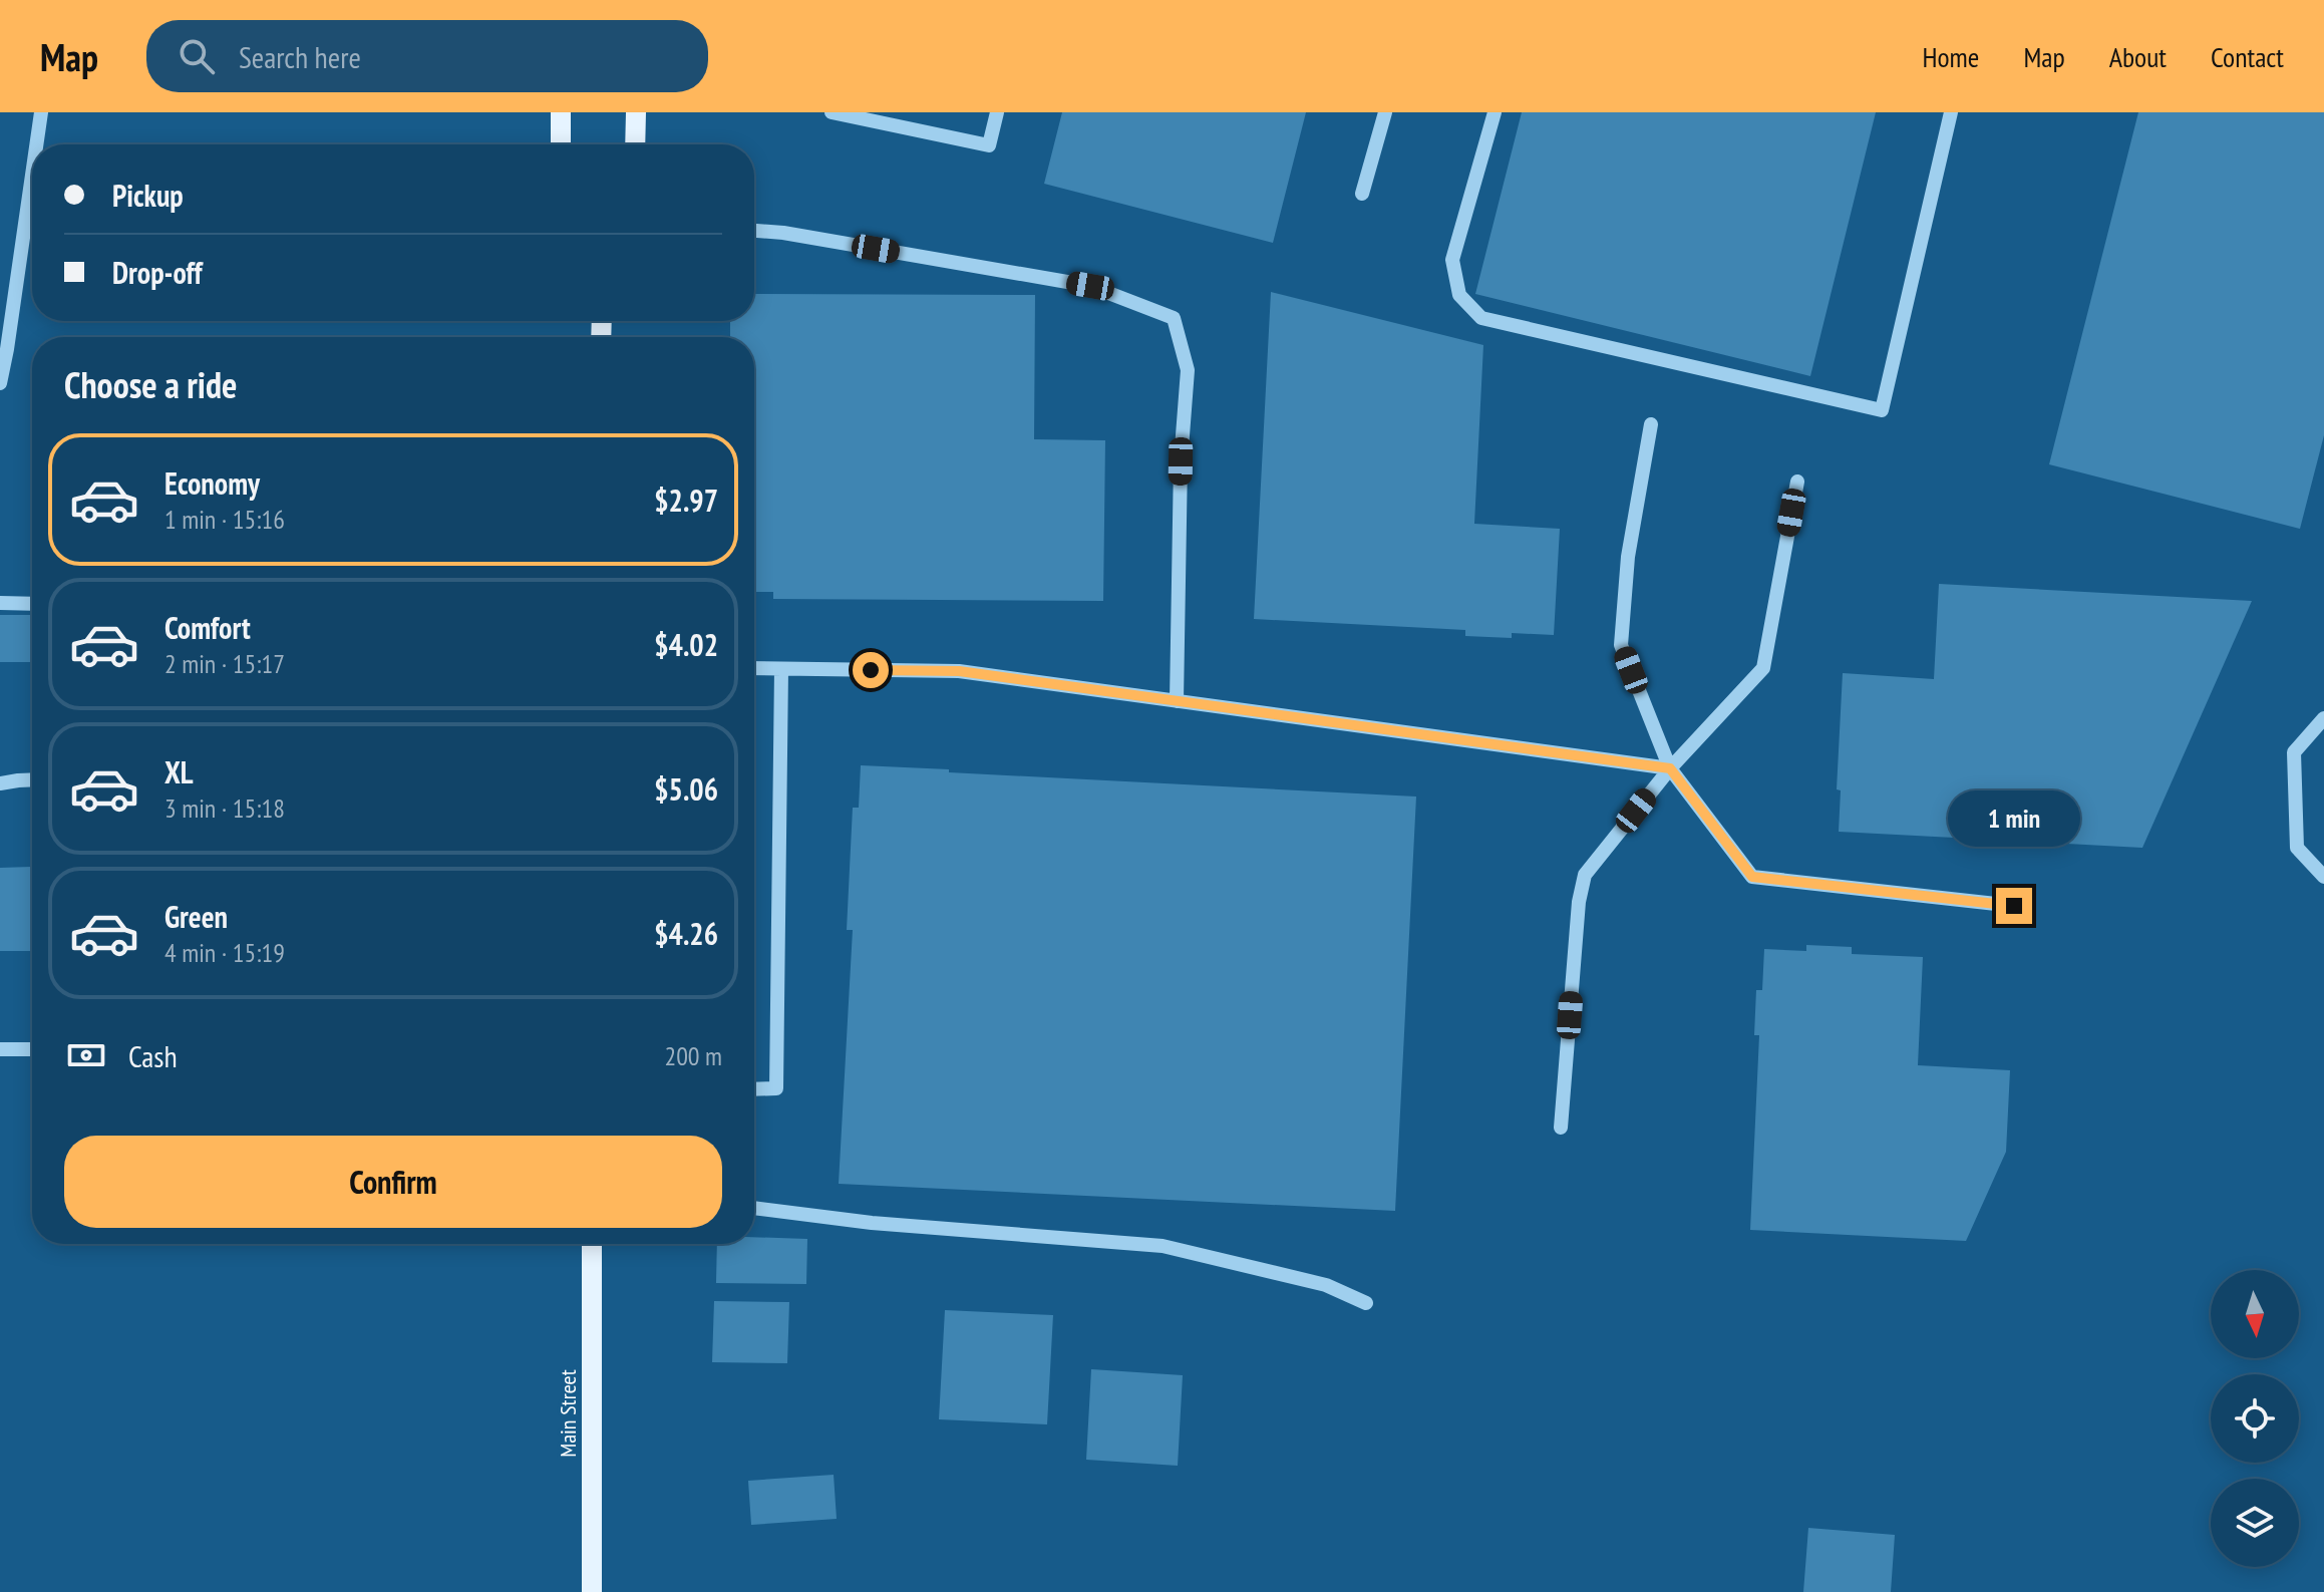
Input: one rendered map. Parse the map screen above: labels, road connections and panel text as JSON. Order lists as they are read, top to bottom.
{
  "streets": {
    "main road": ["Main Street"]
  },
  "north": "bottom",
  "page": {
    "header": "Map",
    "search": "Search here",
    "nav": [
      "Home",
      "Map",
      "About",
      "Contact"
    ],
    "banner": ["Pickup", "Drop-off"],
    "heading": "Choose a ride",
    "list": [
      {
        "name": "Economy",
        "note": "1 min · 15:16",
        "value": "$2.97"
      },
      {
        "name": "Comfort",
        "note": "2 min · 15:17",
        "value": "$4.02"
      },
      {
        "name": "XL",
        "note": "3 min · 15:18",
        "value": "$5.06"
      },
      {
        "name": "Green",
        "note": "4 min · 15:19",
        "value": "$4.26"
      }
    ],
    "bubble": "1 min",
    "pay": ["Cash", "200 m"],
    "buttons": "Confirm"
  }
}
